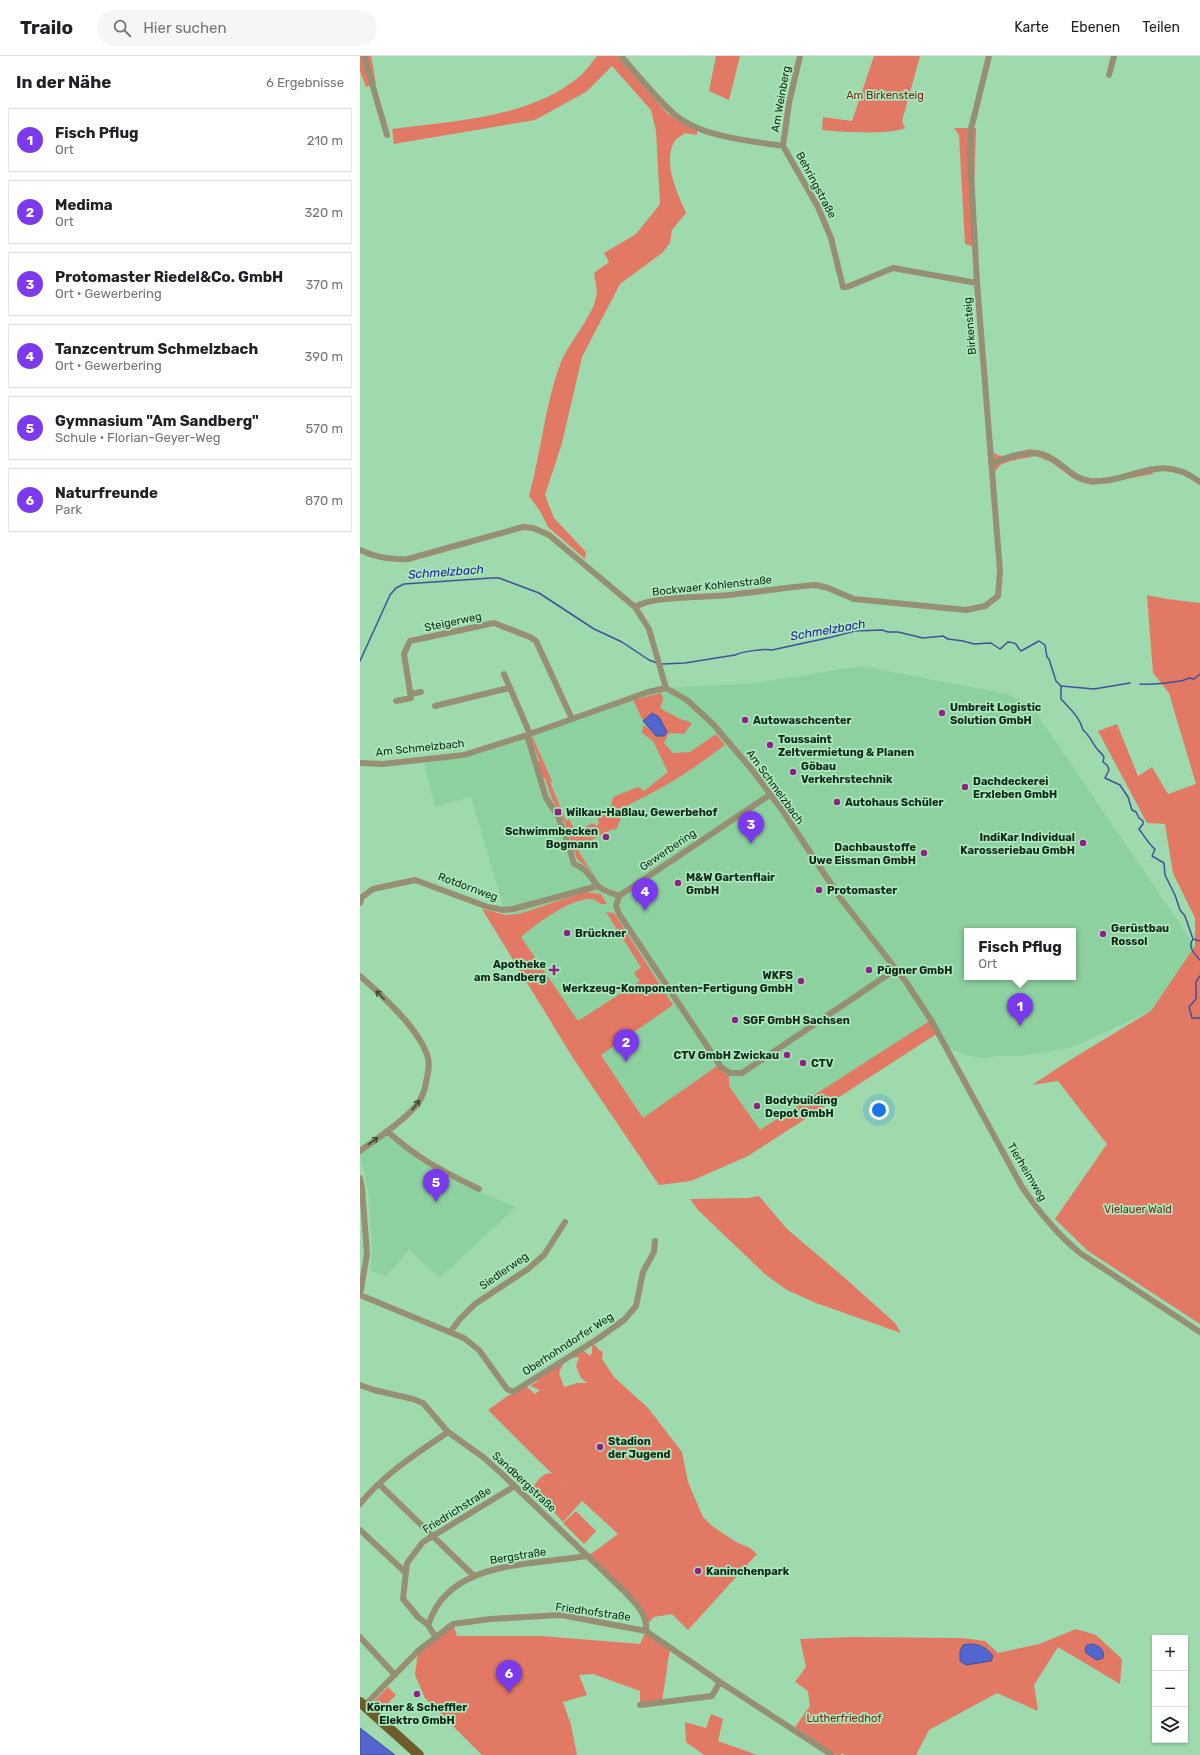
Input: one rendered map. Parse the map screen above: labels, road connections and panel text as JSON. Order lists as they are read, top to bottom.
{
  "streets": {
    "street": [
      "Am Weinberg",
      "Behringstraße",
      "Birkensteig",
      "Bockwaer Kohlenstraße",
      "Steigerweg",
      "Am Schmelzbach",
      "Gewerbering",
      "Rotdornweg",
      "Tierheimweg",
      "Siedlerweg",
      "Oberhohndorfer Weg",
      "Sandbergstraße",
      "Friedrichstraße",
      "Bergstraße",
      "Friedhofstraße"
    ]
  },
  "crossings": [
    ["Am Weinberg", "Behringstraße"],
    ["Behringstraße", "Birkensteig"],
    ["Birkensteig", "Bockwaer Kohlenstraße"],
    ["Steigerweg", "Am Schmelzbach"],
    ["Am Schmelzbach", "Gewerbering"],
    ["Am Schmelzbach", "Tierheimweg"],
    ["Siedlerweg", "Oberhohndorfer Weg"],
    ["Sandbergstraße", "Friedrichstraße"],
    ["Sandbergstraße", "Bergstraße"],
    ["Sandbergstraße", "Friedhofstraße"],
    ["Friedrichstraße", "Bergstraße"],
    ["Friedrichstraße", "Friedhofstraße"]
  ],
  "water": ["Schmelzbach"],
  "parks": ["Am Birkensteig", "Vielauer Wald", "Lutherfriedhof"],
  "places": {
    "other": [
      "Umbreit Logistic Solution GmbH",
      "Autowaschcenter",
      "Toussaint Zeltvermietung & Planen",
      "Göbau Verkehrstechnik",
      "Dachdeckerei Erxleben GmbH",
      "Autohaus Schüler",
      "Schwimmbecken Bogmann",
      "IndiKar Individual Karosseriebau GmbH",
      "Dachbaustoffe Uwe Eissman GmbH",
      "M&W Gartenflair GmbH",
      "Protomaster",
      "Brückner",
      "Gerüstbau Rossol",
      "Pügner GmbH",
      "WKFS Werkzeug-Komponenten-Fertigung GmbH",
      "SGF GmbH Sachsen",
      "CTV GmbH Zwickau",
      "CTV",
      "Bodybuilding Depot GmbH",
      "Stadion der Jugend",
      "Kaninchenpark",
      "Körner & Scheffler Elektro GmbH"
    ],
    "transit": ["Wilkau-Haßlau, Gewerbehof"],
    "health": ["Apotheke am Sandberg"]
  },
  "page": {
    "header": "Trailo",
    "search": "Hier suchen",
    "nav": ["Karte", "Ebenen", "Teilen"],
    "heading": ["In der Nähe", "6 Ergebnisse"],
    "list": [
      {
        "mark": "1",
        "name": "Fisch Pflug",
        "note": "Ort",
        "value": "210 m"
      },
      {
        "mark": "2",
        "name": "Medima",
        "note": "Ort",
        "value": "320 m"
      },
      {
        "mark": "3",
        "name": "Protomaster Riedel&Co. GmbH",
        "note": "Ort · Gewerbering",
        "value": "370 m"
      },
      {
        "mark": "4",
        "name": "Tanzcentrum Schmelzbach",
        "note": "Ort · Gewerbering",
        "value": "390 m"
      },
      {
        "mark": "5",
        "name": "Gymnasium \"Am Sandberg\"",
        "note": "Schule · Florian-Geyer-Weg",
        "value": "570 m"
      },
      {
        "mark": "6",
        "name": "Naturfreunde",
        "note": "Park",
        "value": "870 m"
      }
    ],
    "pins": [
      "3",
      "4",
      "1",
      "2",
      "5",
      "6"
    ],
    "popup": ["Fisch Pflug", "Ort"],
    "map_buttons": ["+", "−"]
  }
}
